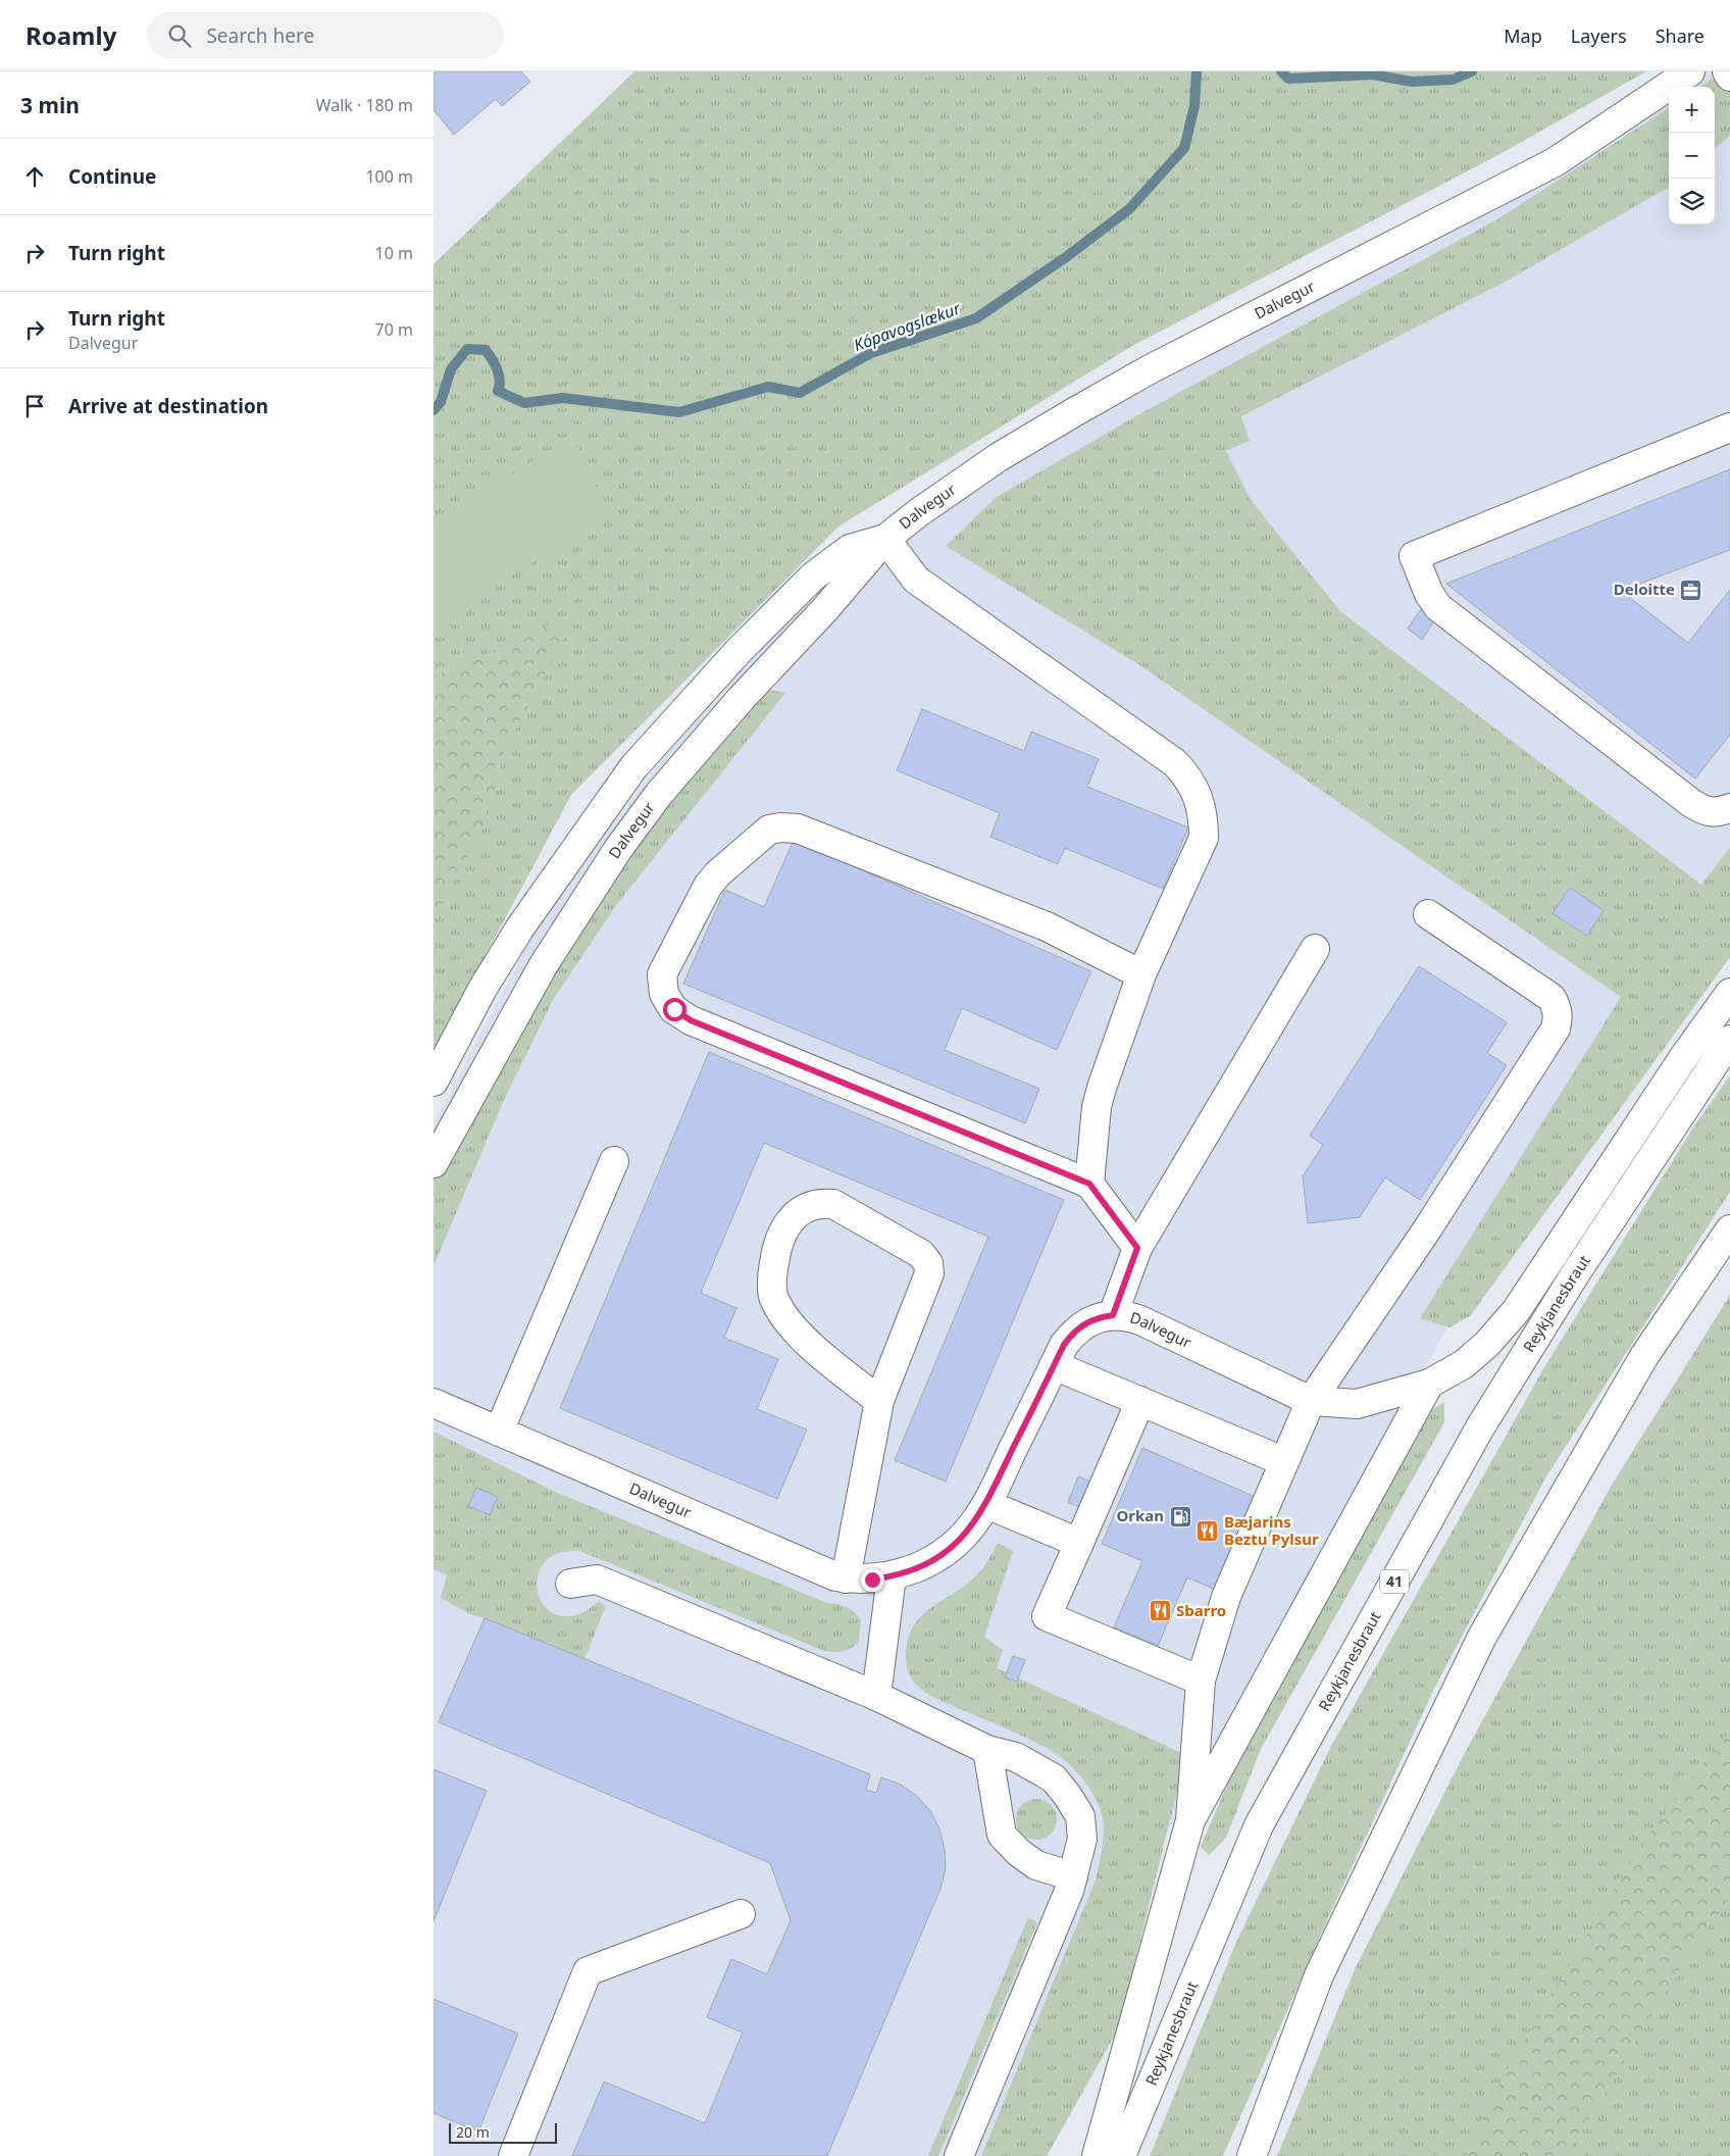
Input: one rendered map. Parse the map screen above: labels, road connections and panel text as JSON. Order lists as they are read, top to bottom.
{
  "streets": {
    "main road": ["Dalvegur", "Reykjanesbraut", "41"]
  },
  "water": ["Kópavogslækur"],
  "places": {
    "office": ["Deloitte"],
    "fuel station": ["Orkan"],
    "restaurant": ["Bæjarins Beztu Pylsur", "Sbarro"]
  },
  "scale_bar": "20 m",
  "page": {
    "header": "Roamly",
    "search": "Search here",
    "nav": ["Map", "Layers", "Share"],
    "heading": ["3 min", "Walk · 180 m"],
    "map_buttons": ["+", "−"],
    "list": [
      ["Continue", "100 m"],
      ["Turn right", "10 m"],
      ["Turn right", "Dalvegur", "70 m"],
      "Arrive at destination"
    ],
    "scale": "20 m"
  }
}
